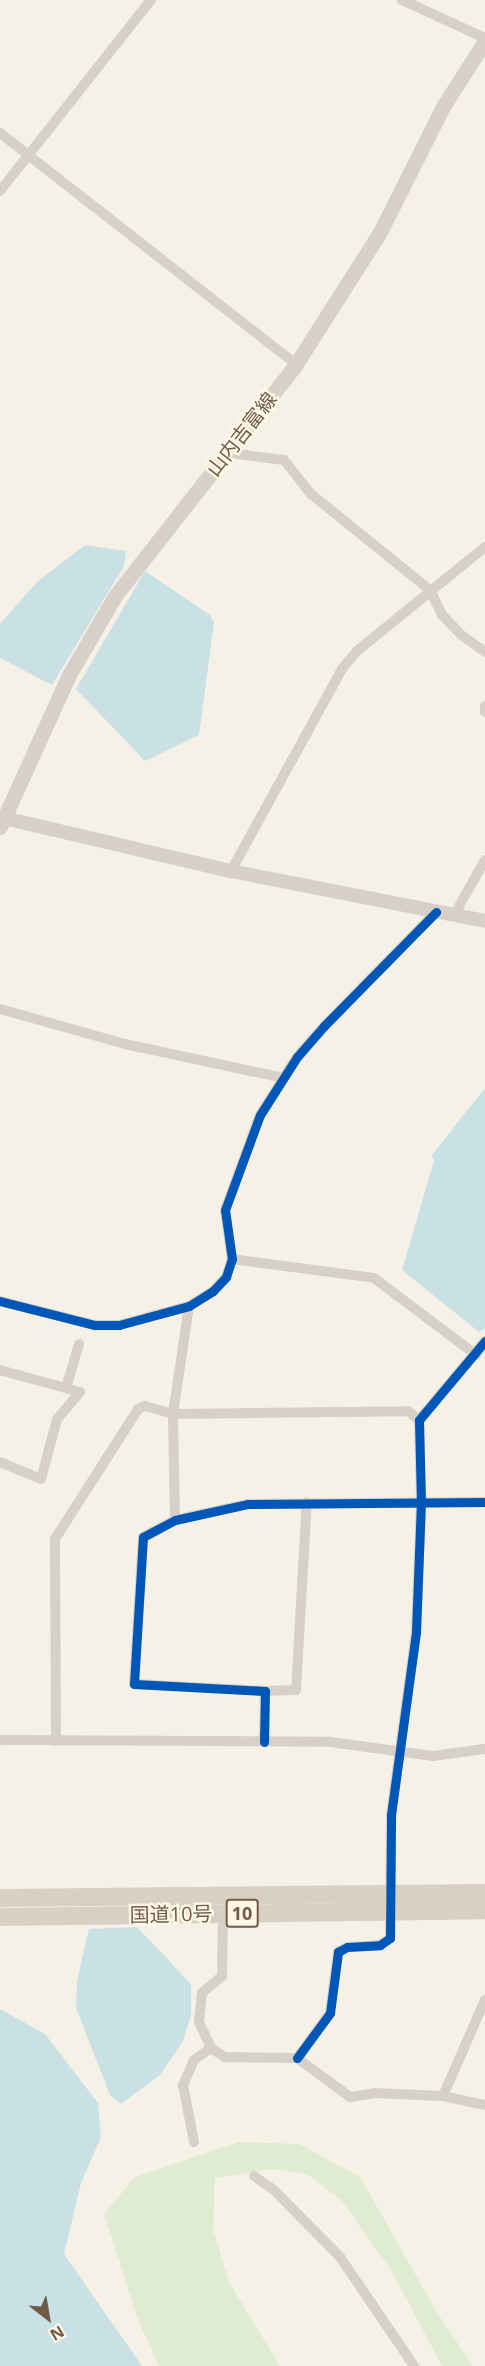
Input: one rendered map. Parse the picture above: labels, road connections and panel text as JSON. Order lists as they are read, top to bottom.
{
  "streets": {
    "highway": ["10", "国道10号"],
    "main road": ["山内吉富線"]
  },
  "north": "bottom right"
}
